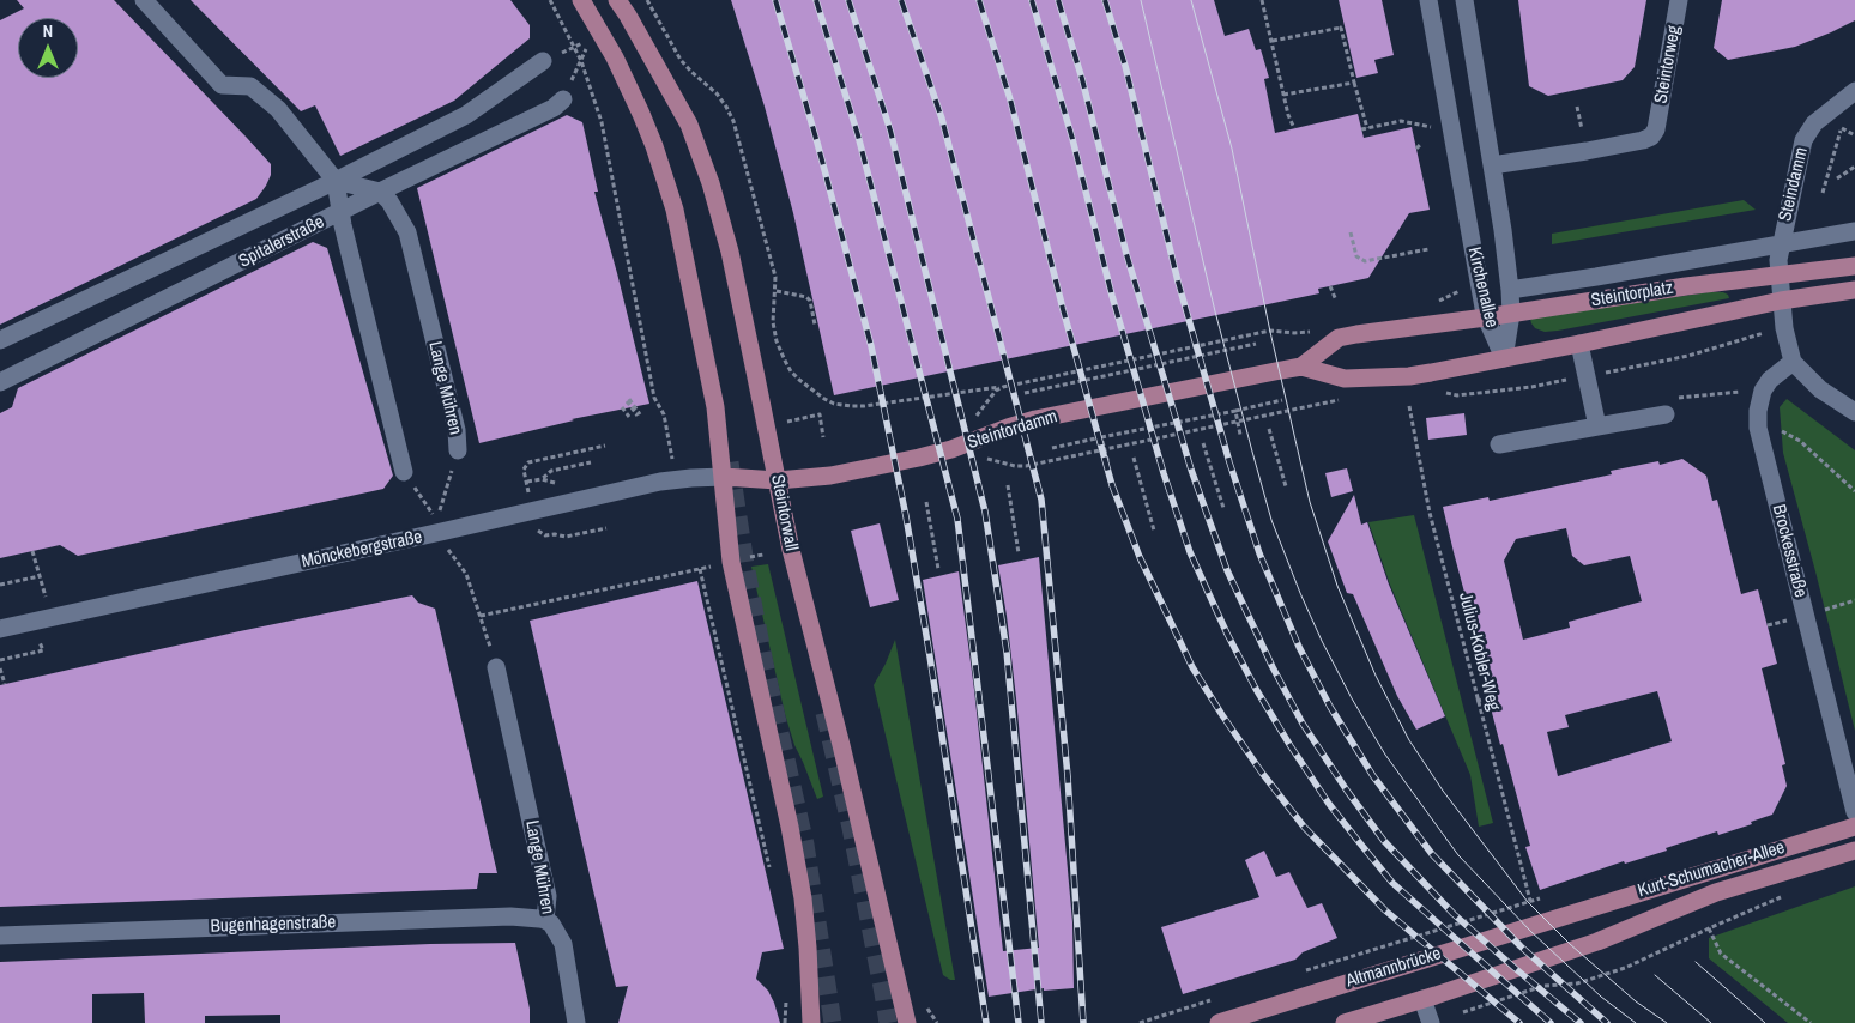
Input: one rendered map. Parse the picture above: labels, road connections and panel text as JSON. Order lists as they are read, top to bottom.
{
  "streets": {
    "main road": [
      "Steintorplatz",
      "Steintordamm",
      "Steintorwall",
      "Kurt-Schumacher-Allee",
      "Altmannbrücke"
    ],
    "street": [
      "Steintorweg",
      "Steindamm",
      "Spitalerstraße",
      "Kirchenallee",
      "Lange Mühren",
      "Mönckebergstraße",
      "Brockesstraße",
      "Bugenhagenstraße"
    ],
    "path": ["Julius-Kobler-Weg"]
  },
  "crossings": [
    ["Steintorweg", "Kirchenallee"],
    ["Steindamm", "Steintorplatz"],
    ["Spitalerstraße", "Lange Mühren"],
    ["Kirchenallee", "Steintorplatz"],
    ["Kirchenallee", "Steintordamm"],
    ["Steintorplatz", "Steintordamm"],
    ["Lange Mühren", "Bugenhagenstraße"],
    ["Steintordamm", "Steintorwall"],
    ["Steintordamm", "Mönckebergstraße"],
    ["Kurt-Schumacher-Allee", "Altmannbrücke"]
  ],
  "north": "top"
}
